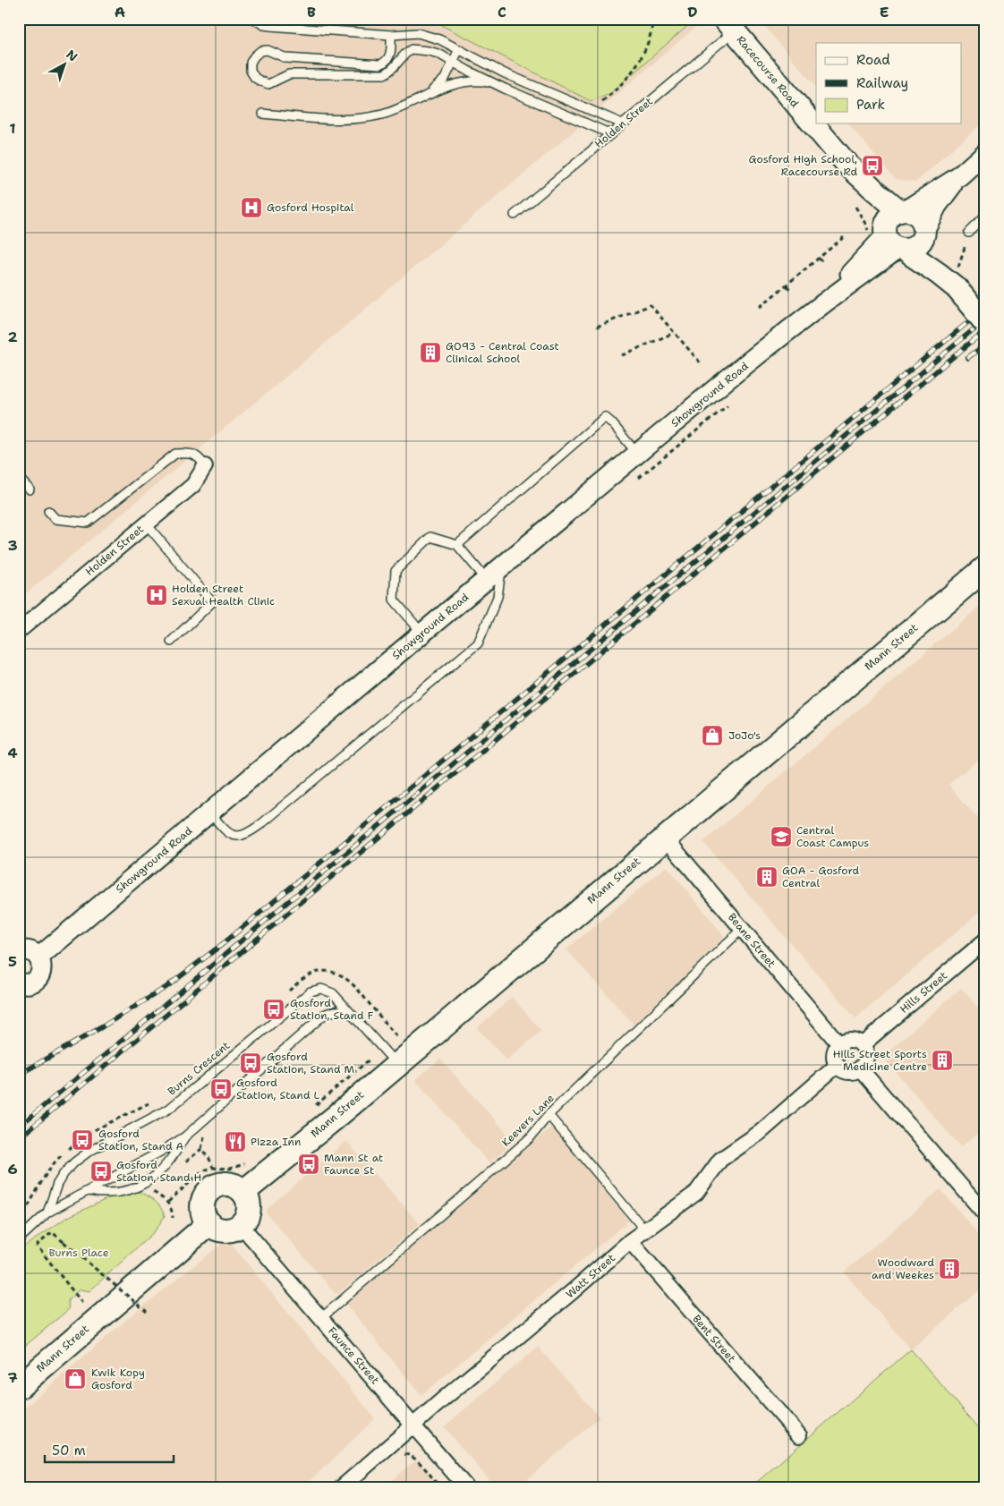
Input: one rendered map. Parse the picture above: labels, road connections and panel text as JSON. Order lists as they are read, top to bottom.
{
  "streets": {
    "main road": ["Racecourse Road", "Mann Street"],
    "street": [
      "Holden Street",
      "Showground Road",
      "Beane Street",
      "Hills Street",
      "Watt Street",
      "Bent Street",
      "Faunce Street"
    ],
    "lane": ["Burns Crescent", "Keevers Lane"]
  },
  "crossings": [
    ["Racecourse Road", "Holden Street"],
    ["Racecourse Road", "Showground Road"],
    ["Mann Street", "Beane Street"],
    ["Mann Street", "Burns Crescent"],
    ["Mann Street", "Faunce Street"],
    ["Beane Street", "Hills Street"],
    ["Beane Street", "Keevers Lane"],
    ["Beane Street", "Watt Street"],
    ["Hills Street", "Watt Street"],
    ["Keevers Lane", "Faunce Street"],
    ["Watt Street", "Bent Street"],
    ["Watt Street", "Faunce Street"]
  ],
  "parks": ["Burns Place"],
  "places": {
    "bus stop": [
      "Gosford High School, Racecourse Rd",
      "Gosford Station, Stand F",
      "Gosford Station, Stand M",
      "Gosford Station, Stand L",
      "Gosford Station, Stand A",
      "Mann St at Faunce St",
      "Gosford Station, Stand H"
    ],
    "hospital": ["Gosford Hospital", "Holden Street Sexual Health Clinic"],
    "building": [
      "GO93 - Central Coast Clinical School",
      "GOA - Gosford Central",
      "Hills Street Sports Medicine Centre",
      "Woodward and Weekes"
    ],
    "shop": ["JoJo's", "Kwik Kopy Gosford"],
    "school or university": ["Central Coast Campus"],
    "restaurant": ["Pizza Inn"]
  },
  "legend": ["Road", "Railway", "Park"],
  "scale_bar": "50 m",
  "north": "top right",
  "grid": {
    "columns": [
      "A",
      "B",
      "C",
      "D",
      "E"
    ],
    "rows": [
      "1",
      "2",
      "3",
      "4",
      "5",
      "6",
      "7"
    ]
  }
}
